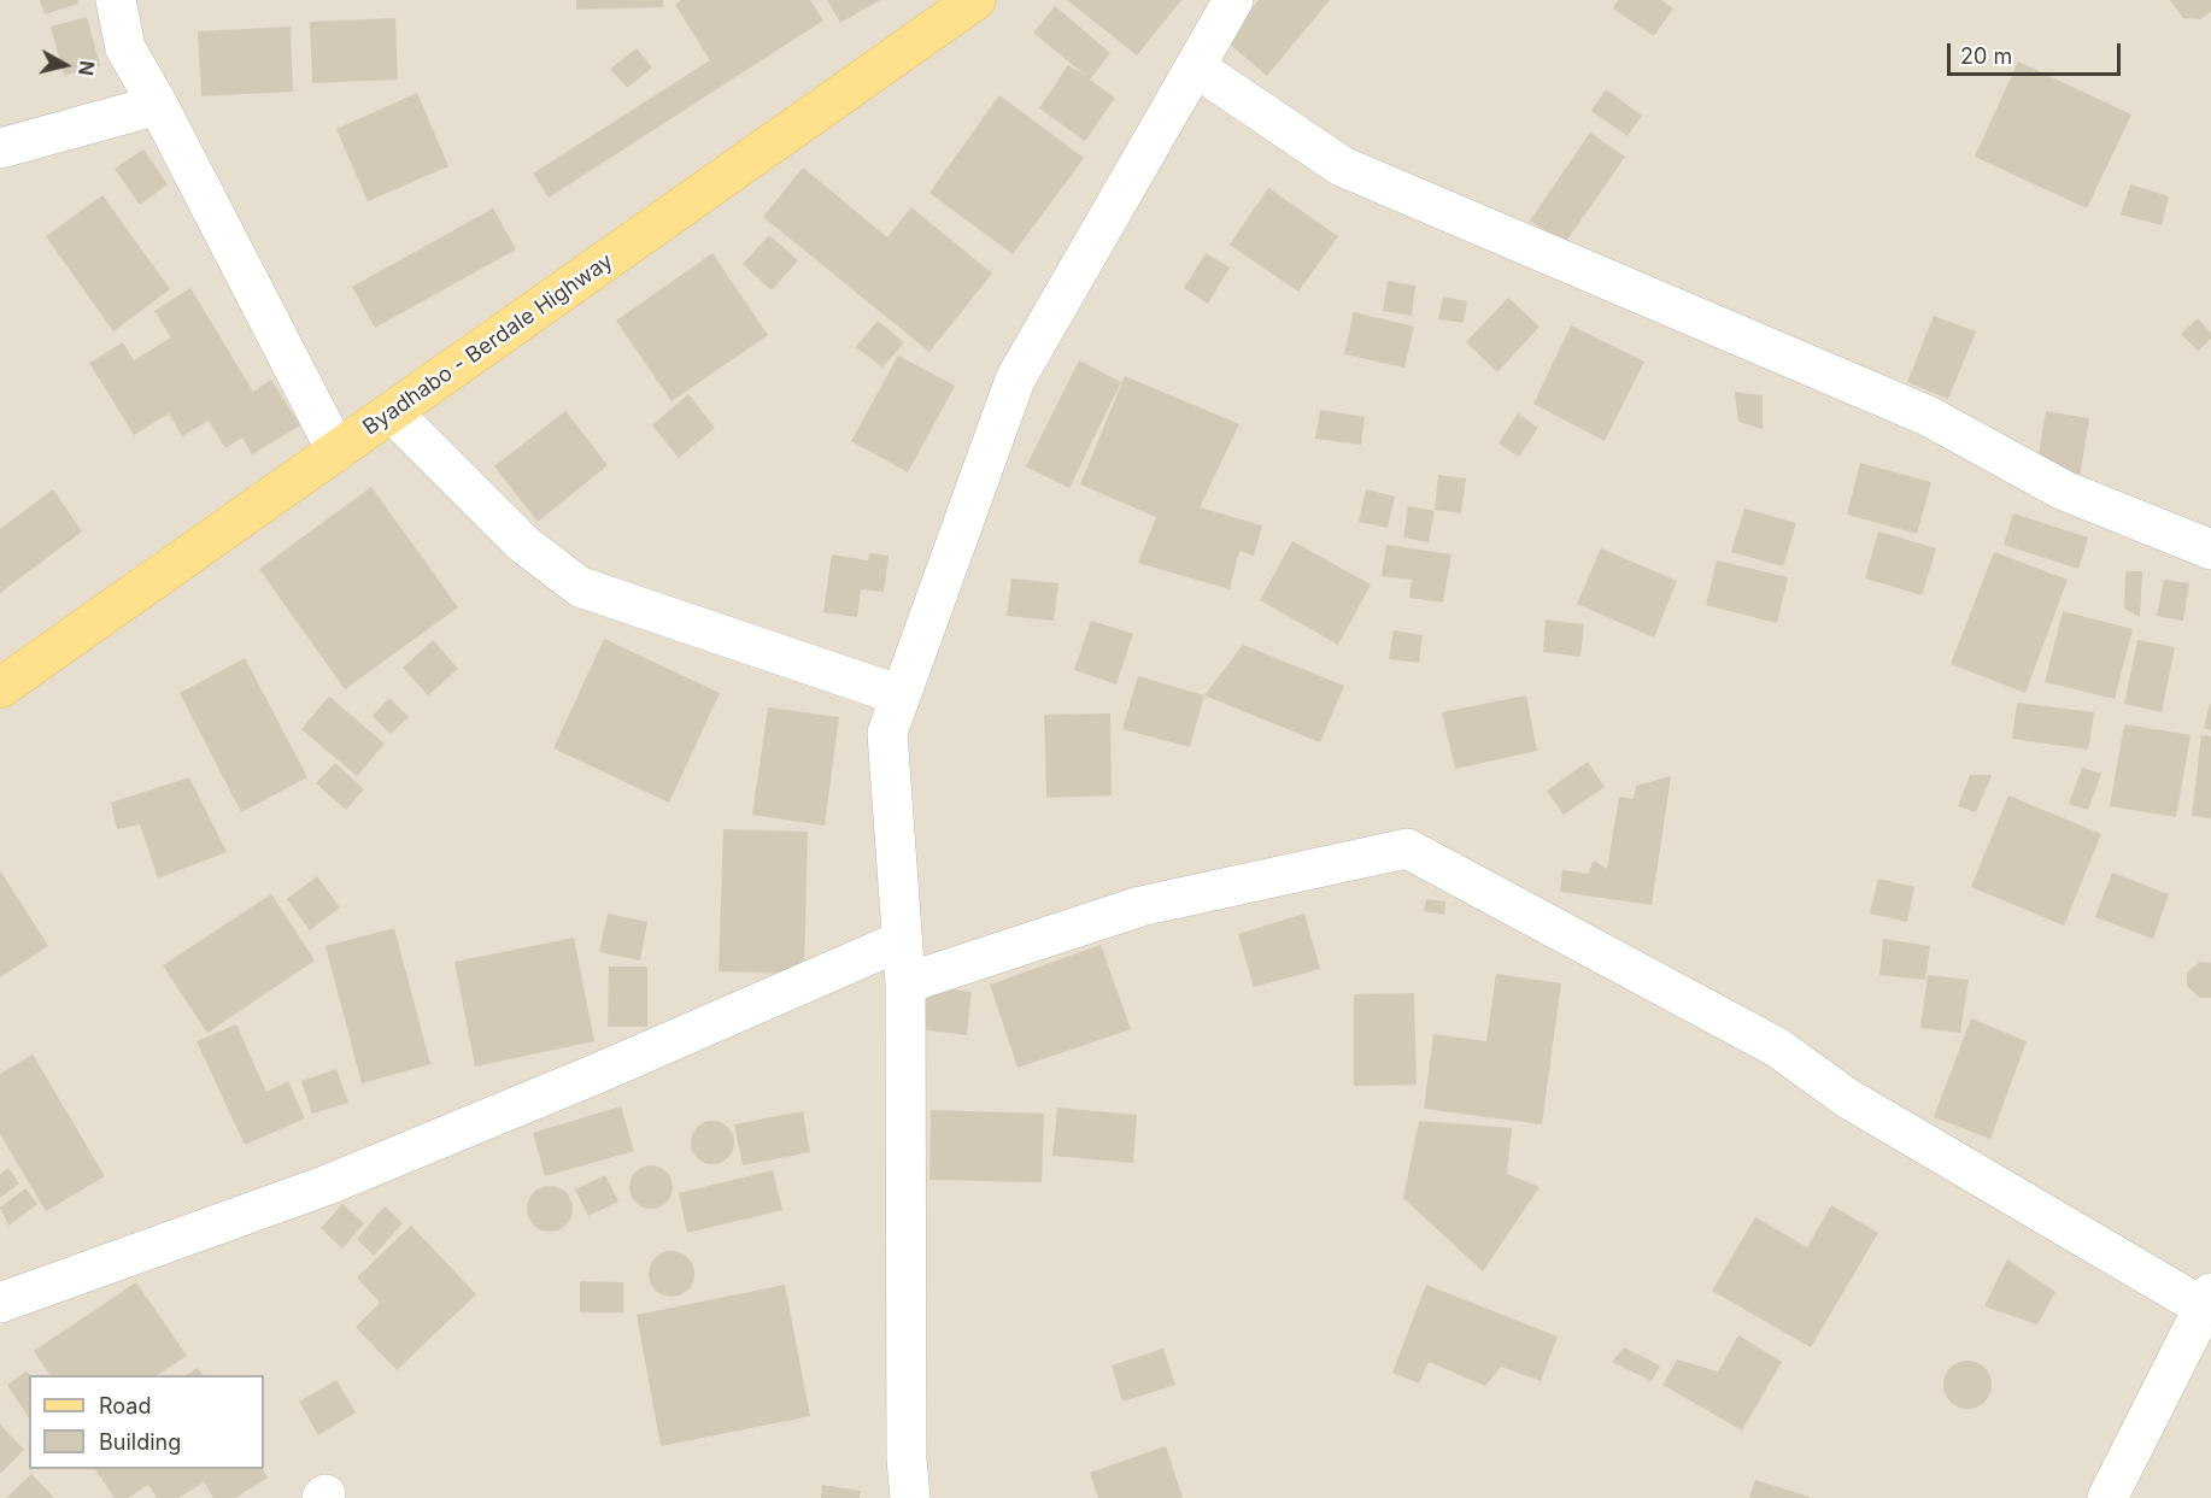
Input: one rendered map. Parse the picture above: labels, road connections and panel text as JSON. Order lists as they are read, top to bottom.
{
  "streets": {
    "main road": ["Byadhabo - Berdale Highway"]
  },
  "legend": ["Road", "Building"],
  "scale_bar": "20 m",
  "north": "right"
}
